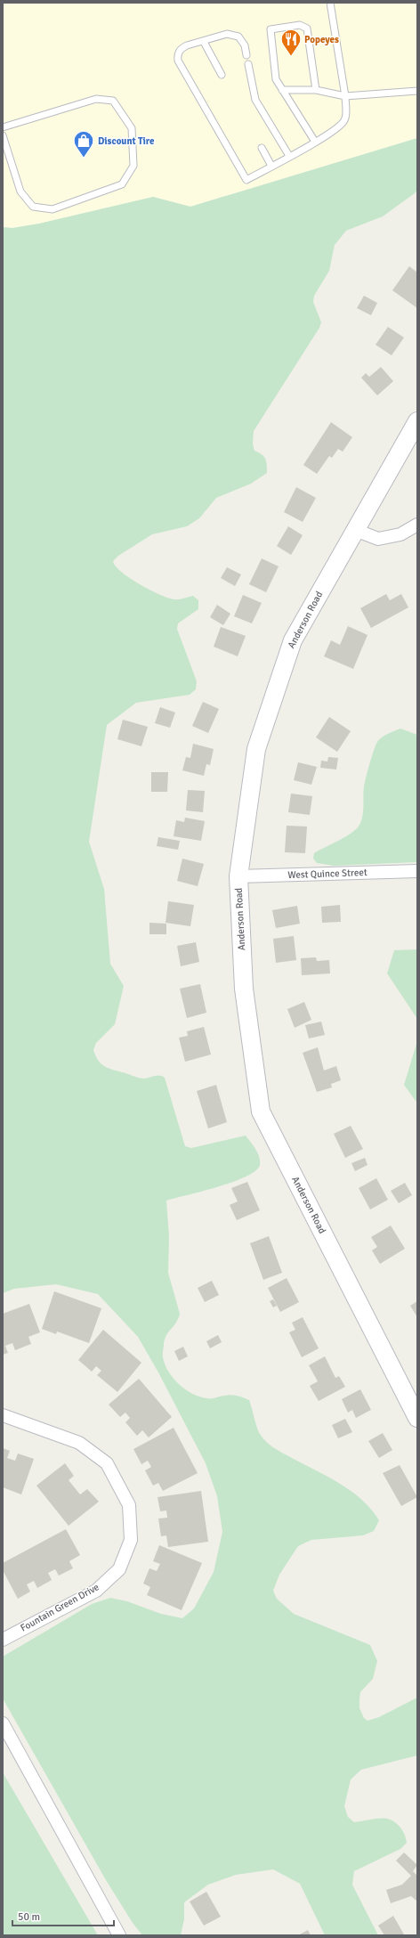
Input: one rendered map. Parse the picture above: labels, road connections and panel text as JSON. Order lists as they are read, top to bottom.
{
  "streets": {
    "street": ["Anderson Road", "West Quince Street", "Fountain Green Drive"]
  },
  "crossings": [
    ["Anderson Road", "West Quince Street"]
  ],
  "places": {
    "restaurant": ["Popeyes"],
    "shop": ["Discount Tire"]
  },
  "scale_bar": "50 m"
}
